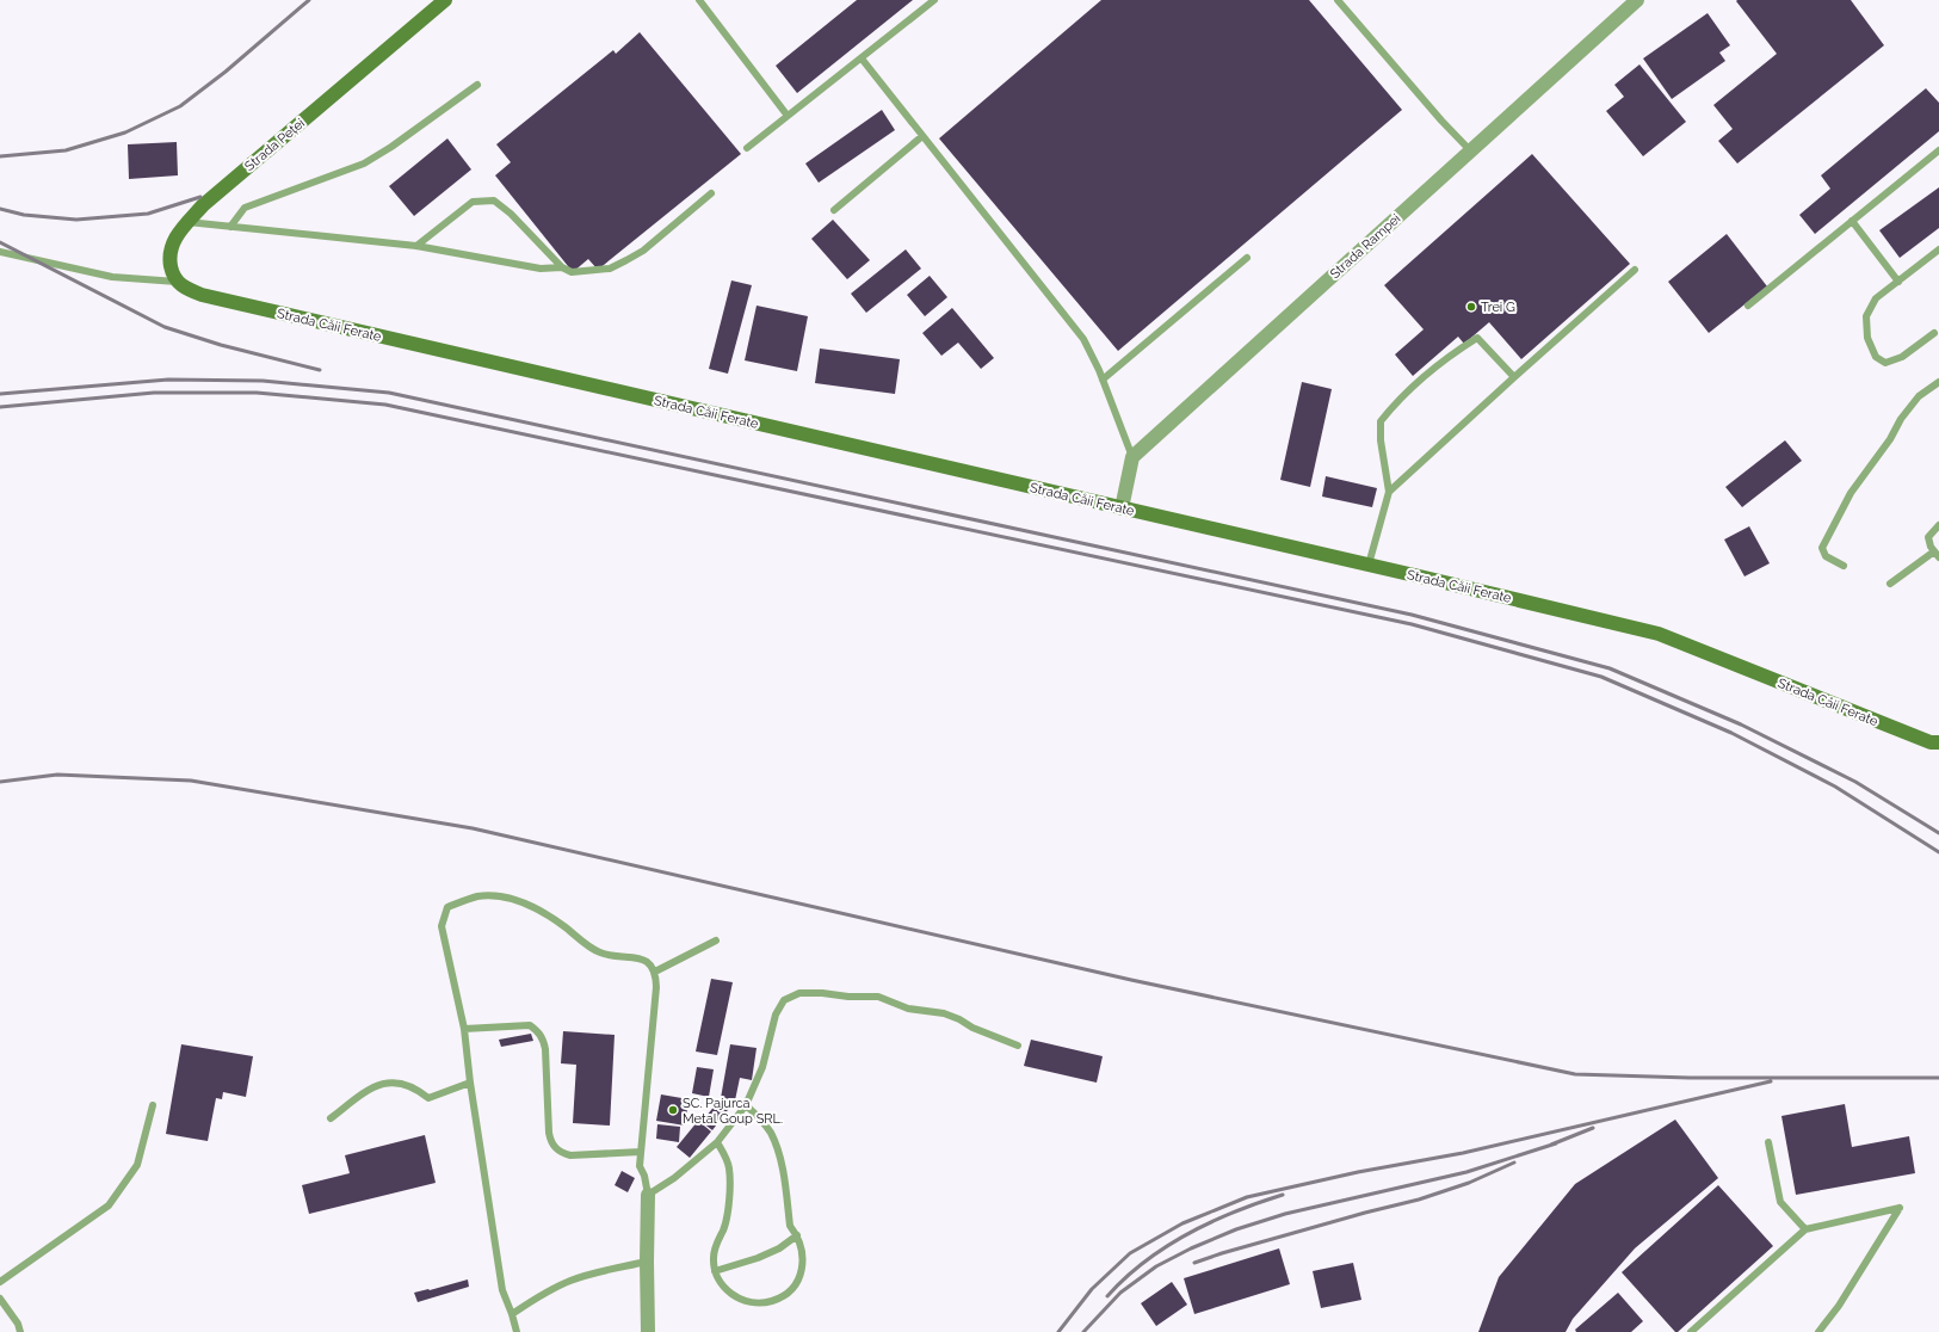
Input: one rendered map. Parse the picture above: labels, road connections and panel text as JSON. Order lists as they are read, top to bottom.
{
  "streets": {
    "street": ["Strada Peței", "Strada Rampei", "Strada Căii Ferate"]
  },
  "crossings": [
    ["Strada Peței", "Strada Căii Ferate"]
  ],
  "places": ["Trei G", "SC. Pajurca Metal Goup SRL."]
}
